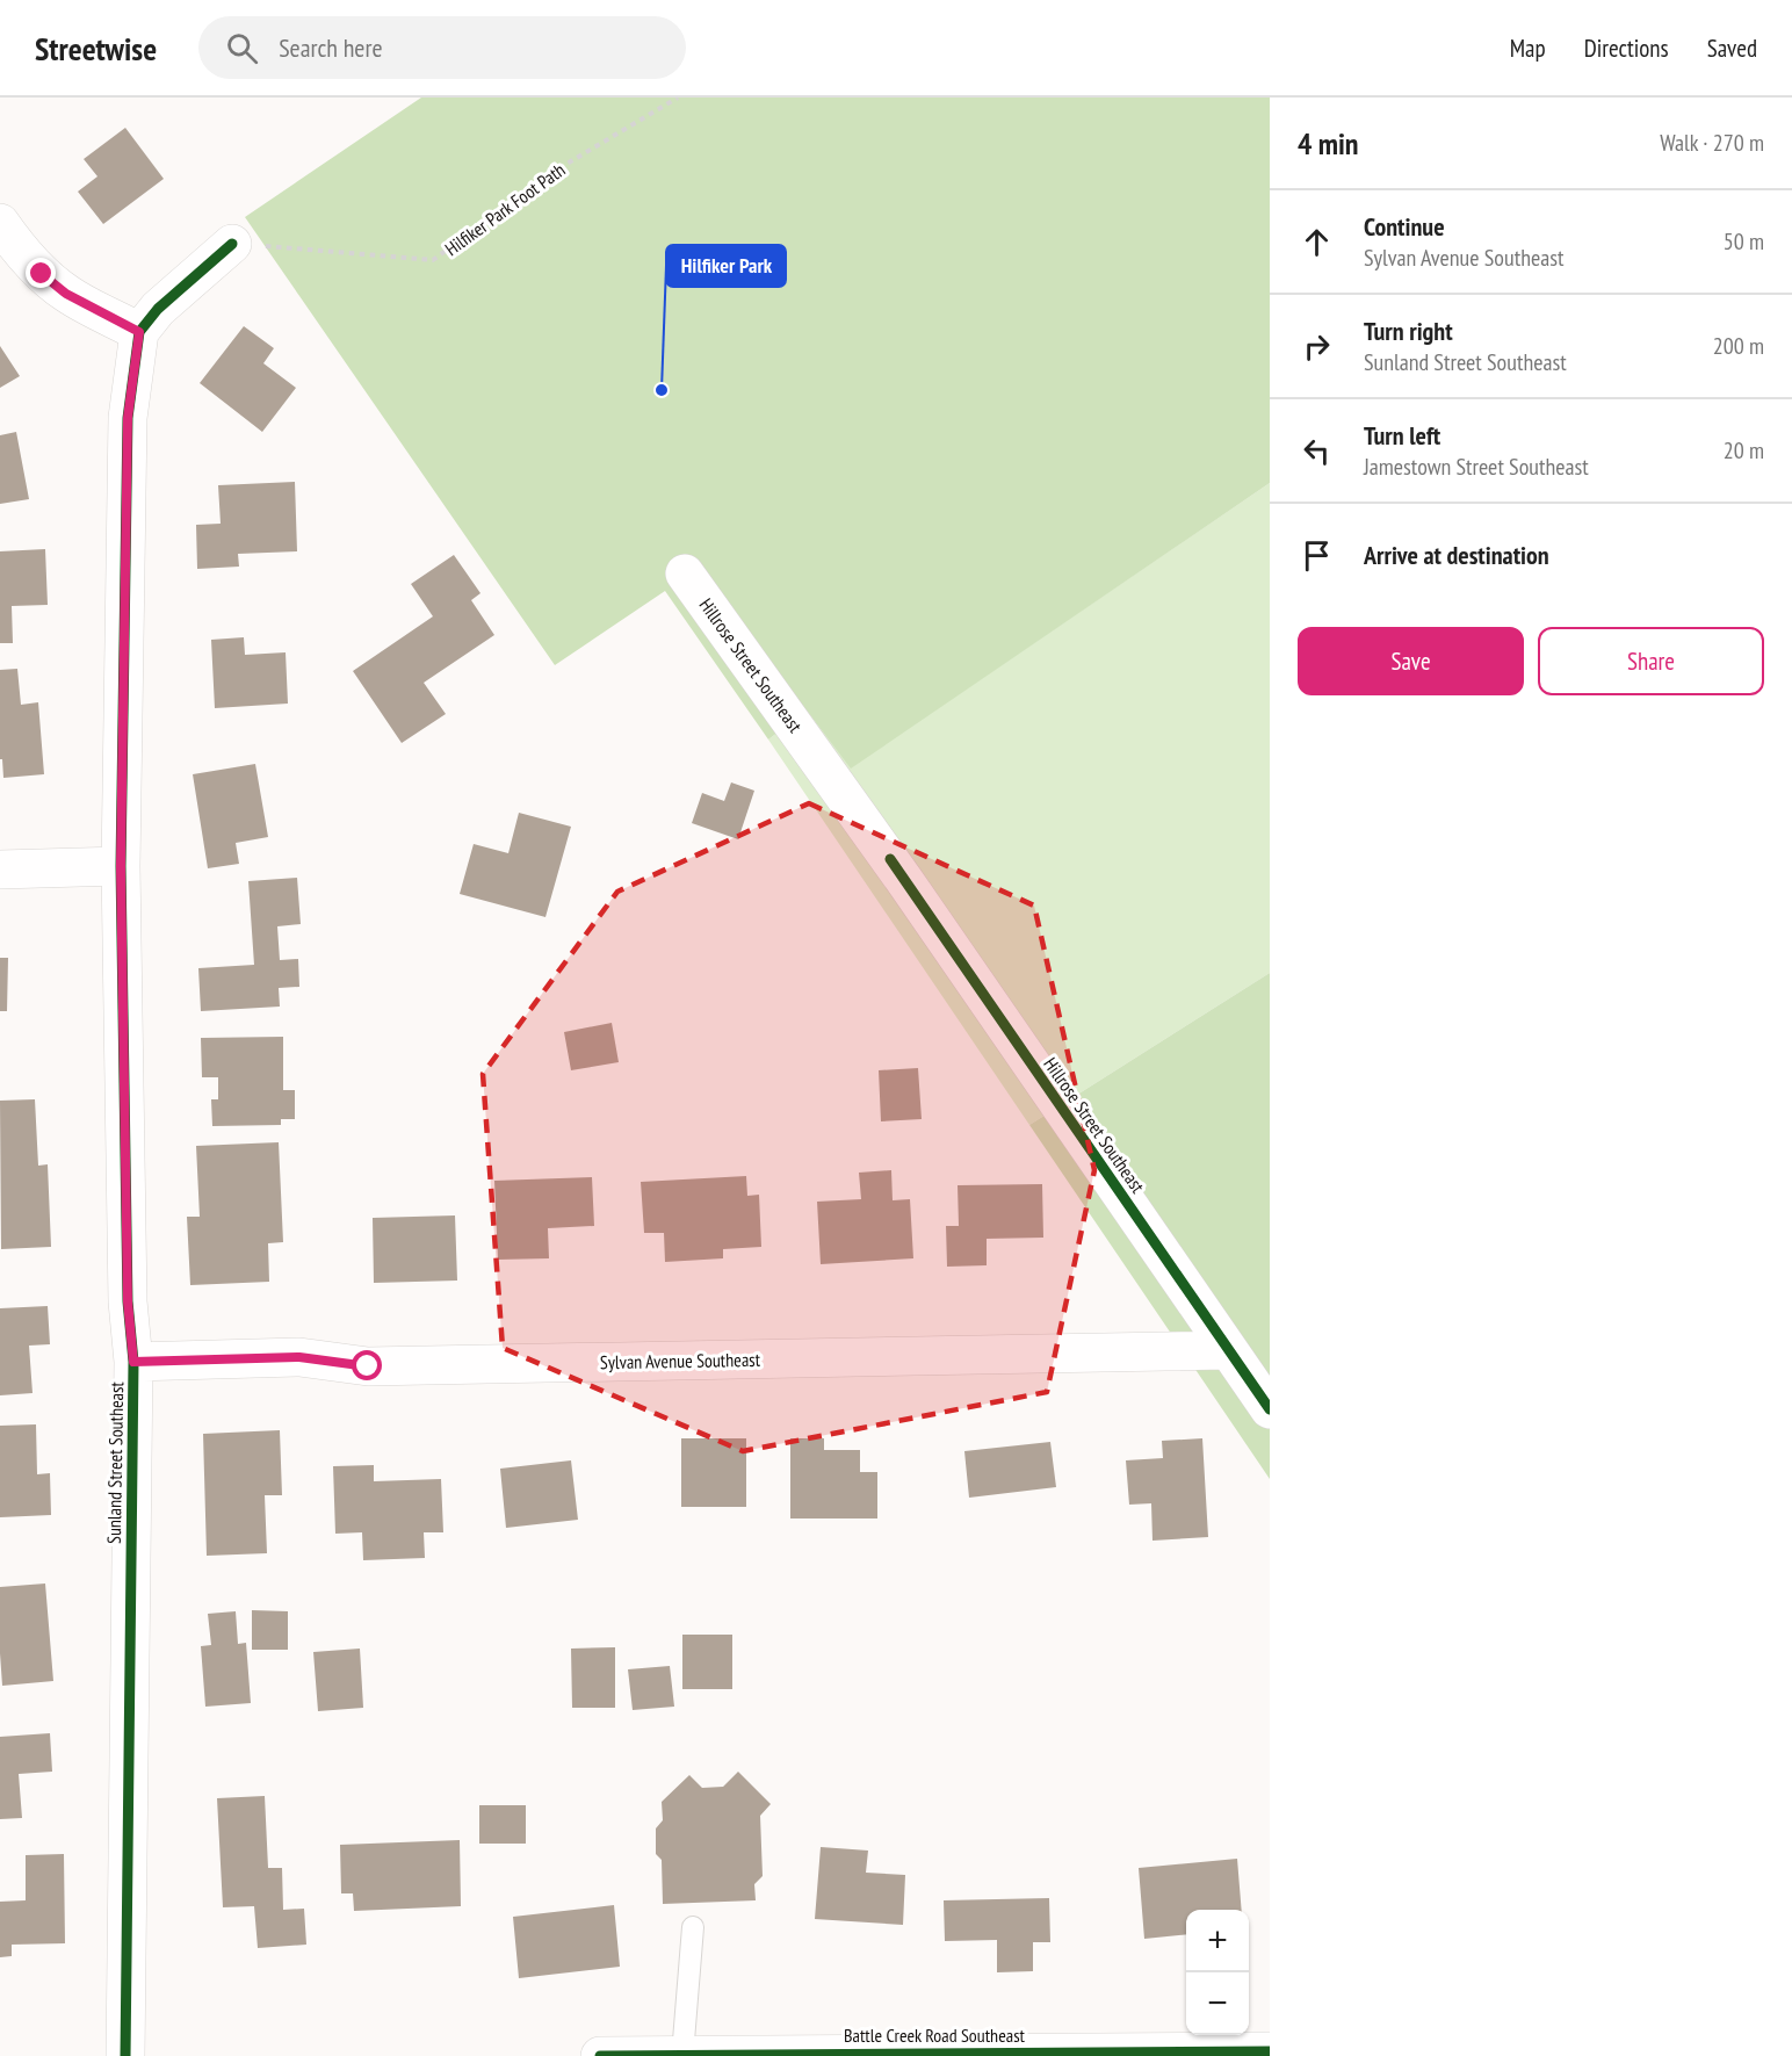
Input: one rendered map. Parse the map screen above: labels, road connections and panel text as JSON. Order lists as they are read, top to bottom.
{
  "streets": {
    "street": [
      "Hillrose Street Southeast",
      "Sylvan Avenue Southeast",
      "Sunland Street Southeast",
      "Battle Creek Road Southeast"
    ],
    "path": ["Hilfiker Park Foot Path"]
  },
  "crossings": [
    ["Hillrose Street Southeast", "Sylvan Avenue Southeast"],
    ["Sylvan Avenue Southeast", "Sunland Street Southeast"]
  ],
  "places": ["Hilfiker Park"],
  "page": {
    "header": "Streetwise",
    "search": "Search here",
    "nav": ["Map", "Directions", "Saved"],
    "heading": ["4 min", "Walk · 270 m"],
    "list": [
      ["Continue", "Sylvan Avenue Southeast", "50 m"],
      ["Turn right", "Sunland Street Southeast", "200 m"],
      ["Turn left", "Jamestown Street Southeast", "20 m"],
      "Arrive at destination"
    ],
    "buttons": ["Save", "Share"],
    "map_buttons": ["+", "−"]
  }
}
